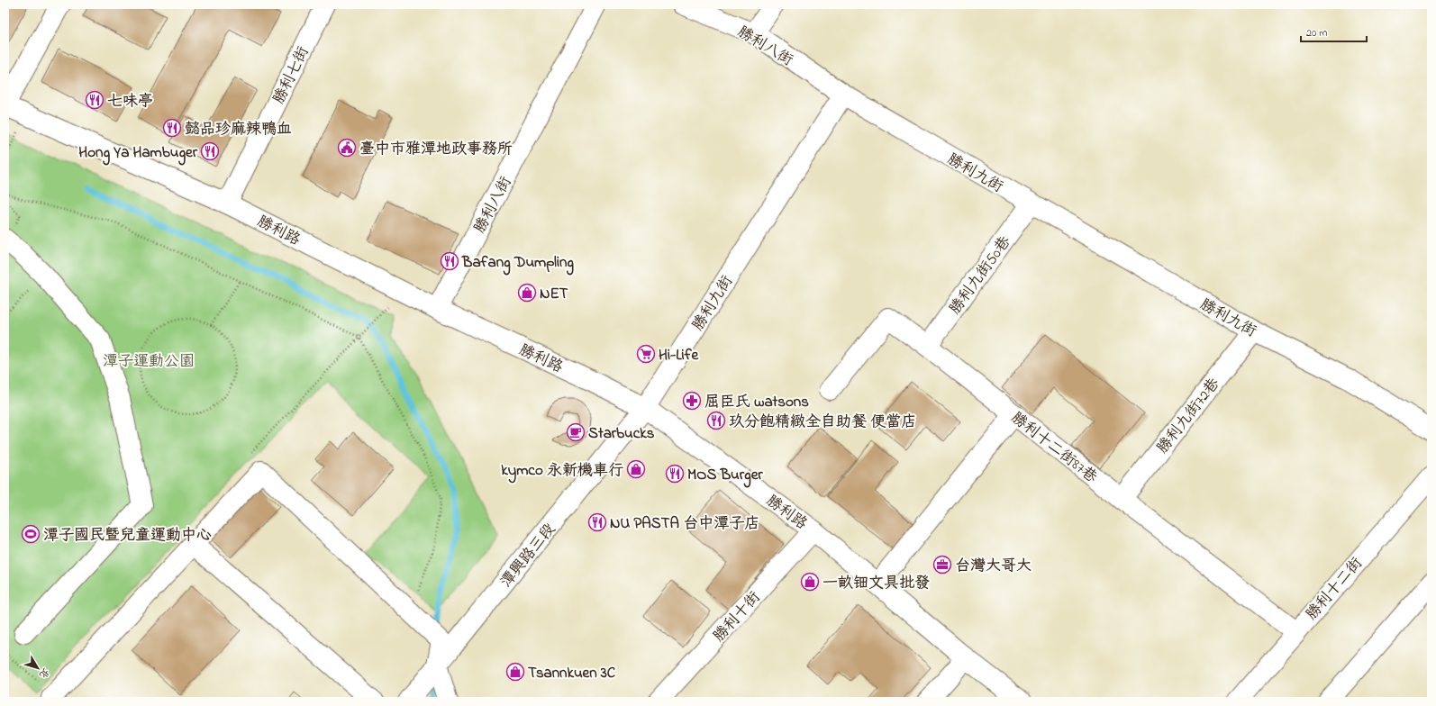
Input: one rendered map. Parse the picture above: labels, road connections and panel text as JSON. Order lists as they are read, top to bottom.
{
  "streets": {
    "street": [
      "勝利八街",
      "勝利七街",
      "勝利九街",
      "勝利路",
      "勝利九街50巷",
      "勝利九街72巷",
      "勝利十二街87巷",
      "潭興路三段",
      "勝利十二街",
      "勝利十街"
    ]
  },
  "crossings": [
    ["勝利八街", "勝利九街"],
    ["勝利八街", "勝利路"],
    ["勝利七街", "勝利路"],
    ["勝利九街", "勝利路"],
    ["勝利九街", "勝利九街50巷"],
    ["勝利九街", "勝利九街72巷"],
    ["勝利九街", "潭興路三段"],
    ["勝利路", "潭興路三段"],
    ["勝利路", "勝利十街"],
    ["勝利九街50巷", "勝利十二街87巷"],
    ["勝利九街72巷", "勝利十二街87巷"],
    ["勝利十二街87巷", "勝利十二街"]
  ],
  "parks": ["潭子運動公園"],
  "places": {
    "restaurant": [
      "七味亭",
      "懿品珍麻辣鴨血",
      "Hong Ya Hambuger",
      "Bafang Dumpling",
      "玖分飽精緻全自助餐 便當店",
      "MOS Burger",
      "NU PASTA 台中潭子店"
    ],
    "public building": ["臺中市雅潭地政事務所"],
    "shop": [
      "NET",
      "kymco 永新機車行",
      "一畝钿文具批發",
      "Tsannkuen 3C"
    ],
    "supermarket": ["Hi-Life"],
    "pharmacy": ["屈臣氏 watsons"],
    "cafe": ["Starbucks"],
    "sports": ["潭子國民暨兒童運動中心"],
    "office": ["台灣大哥大"]
  },
  "scale_bar": "20 m",
  "north": "bottom right"
}
